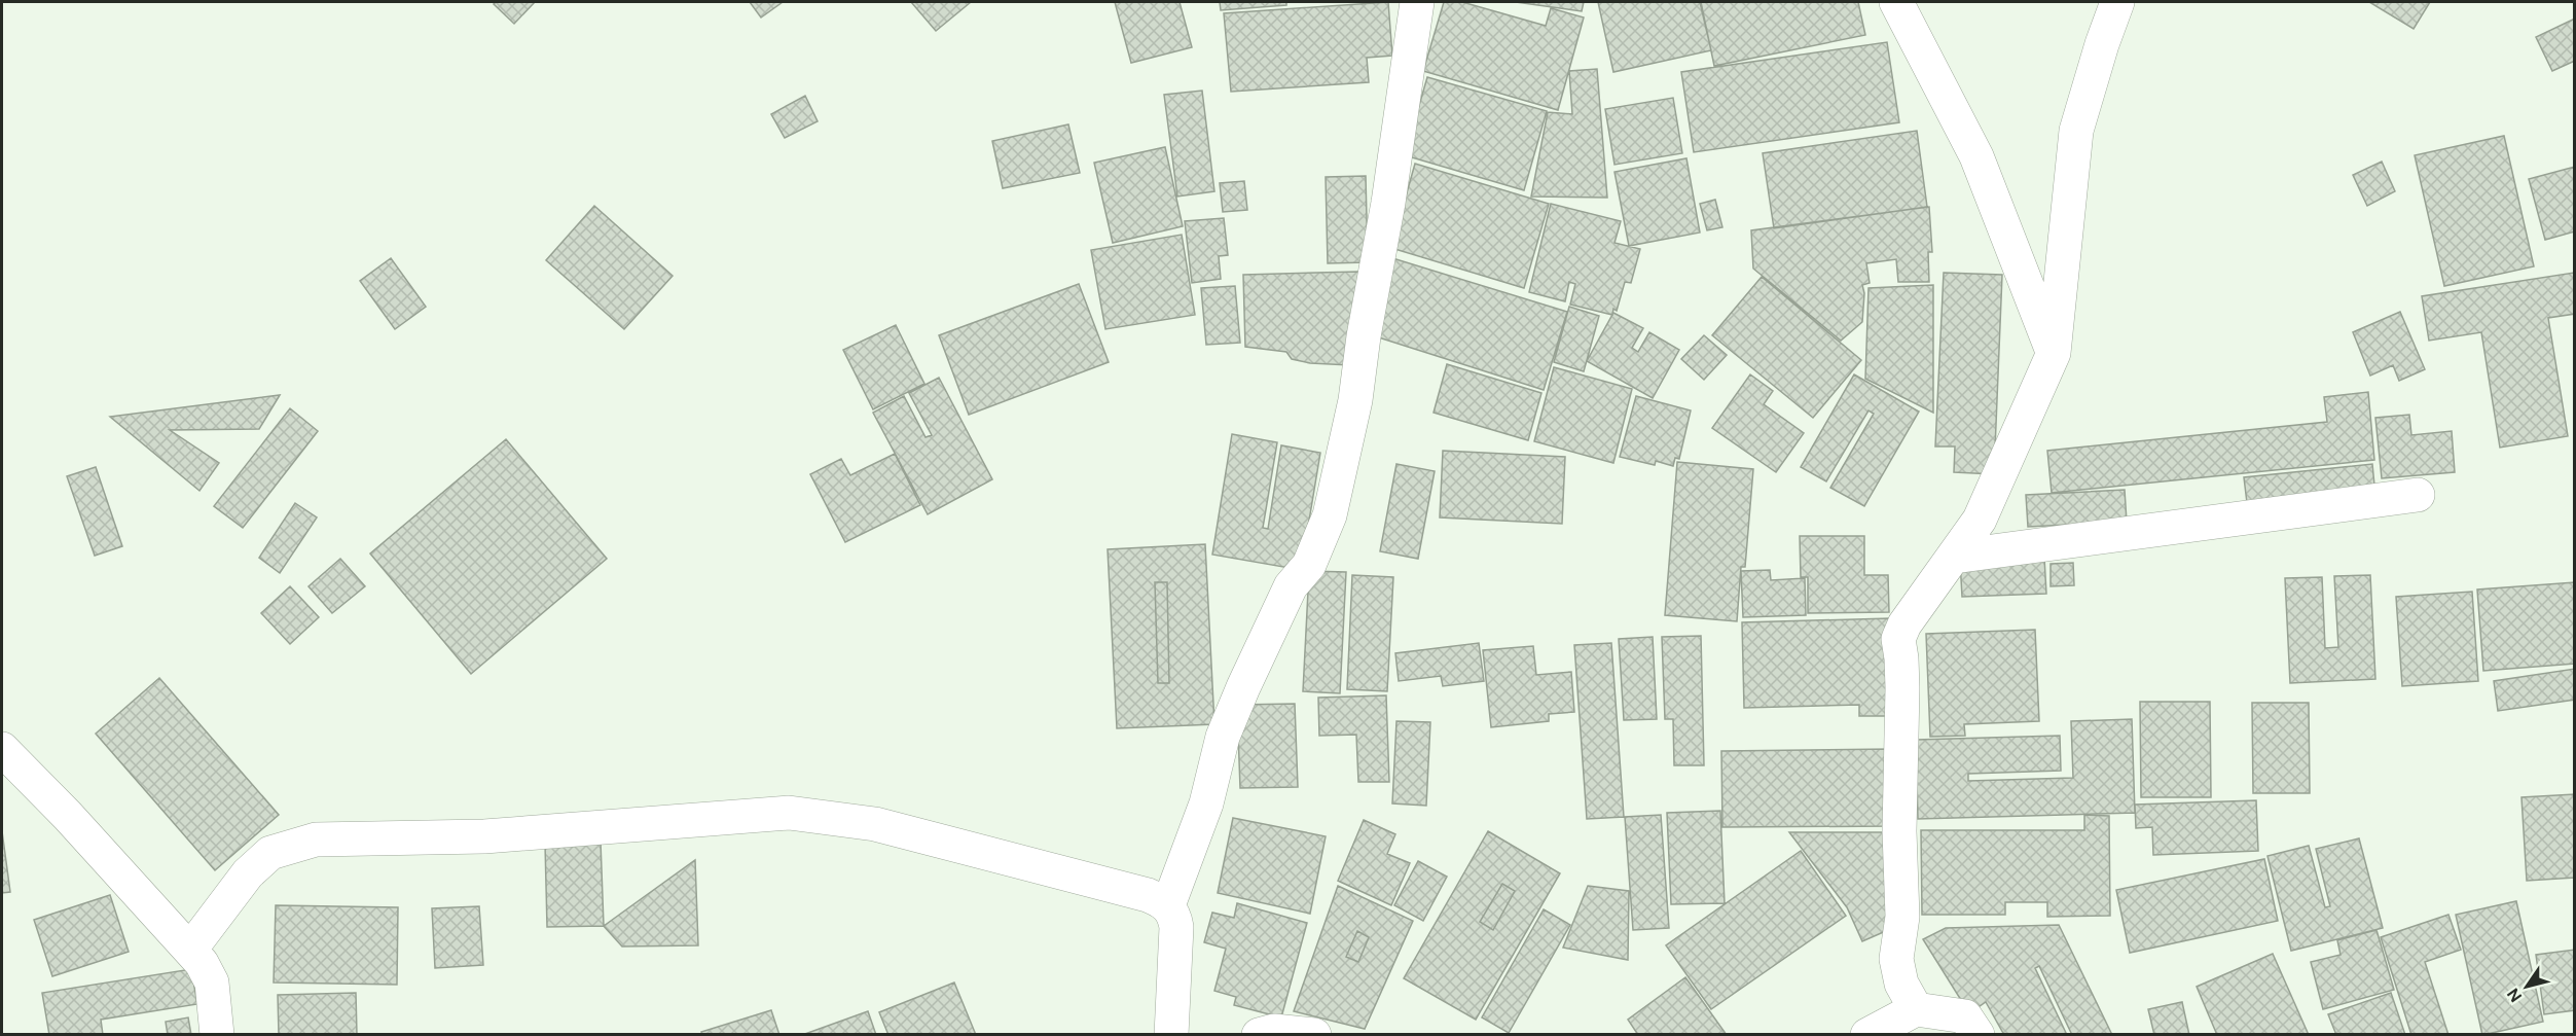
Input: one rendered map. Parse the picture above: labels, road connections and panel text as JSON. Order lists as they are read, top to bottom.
{
  "north": "bottom left"
}
